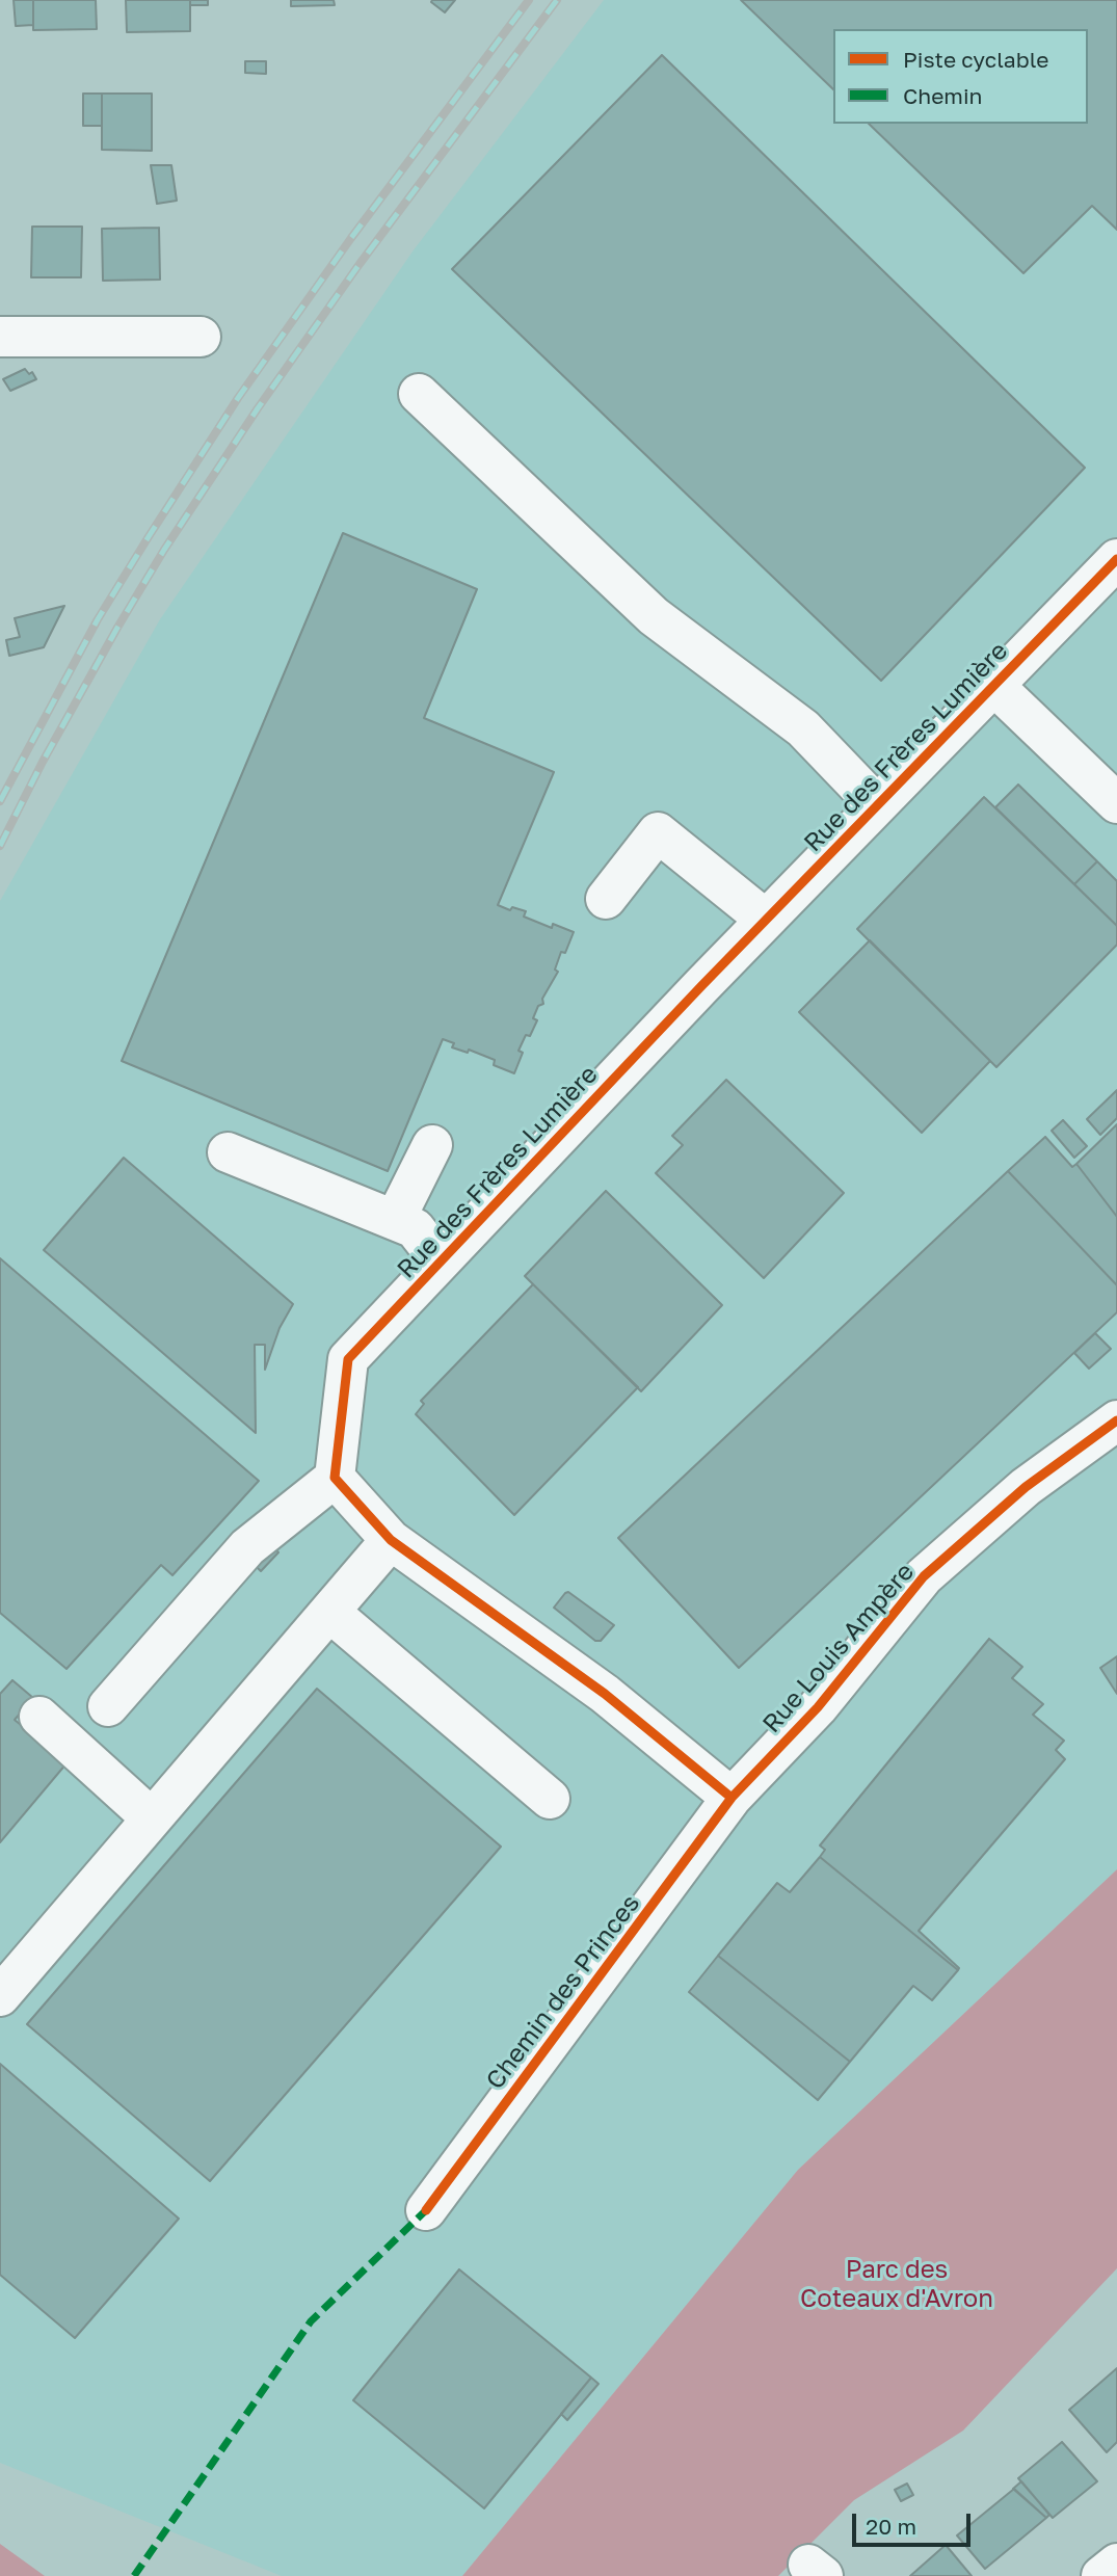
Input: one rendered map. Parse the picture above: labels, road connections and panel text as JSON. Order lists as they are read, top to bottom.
{
  "streets": {
    "street": ["Rue des Frères Lumière", "Rue Louis Ampère", "Chemin des Princes"]
  },
  "crossings": [
    ["Rue Louis Ampère", "Chemin des Princes"]
  ],
  "parks": ["Parc des Coteaux d'Avron"],
  "legend": ["Piste cyclable", "Chemin"],
  "scale_bar": "20 m"
}
